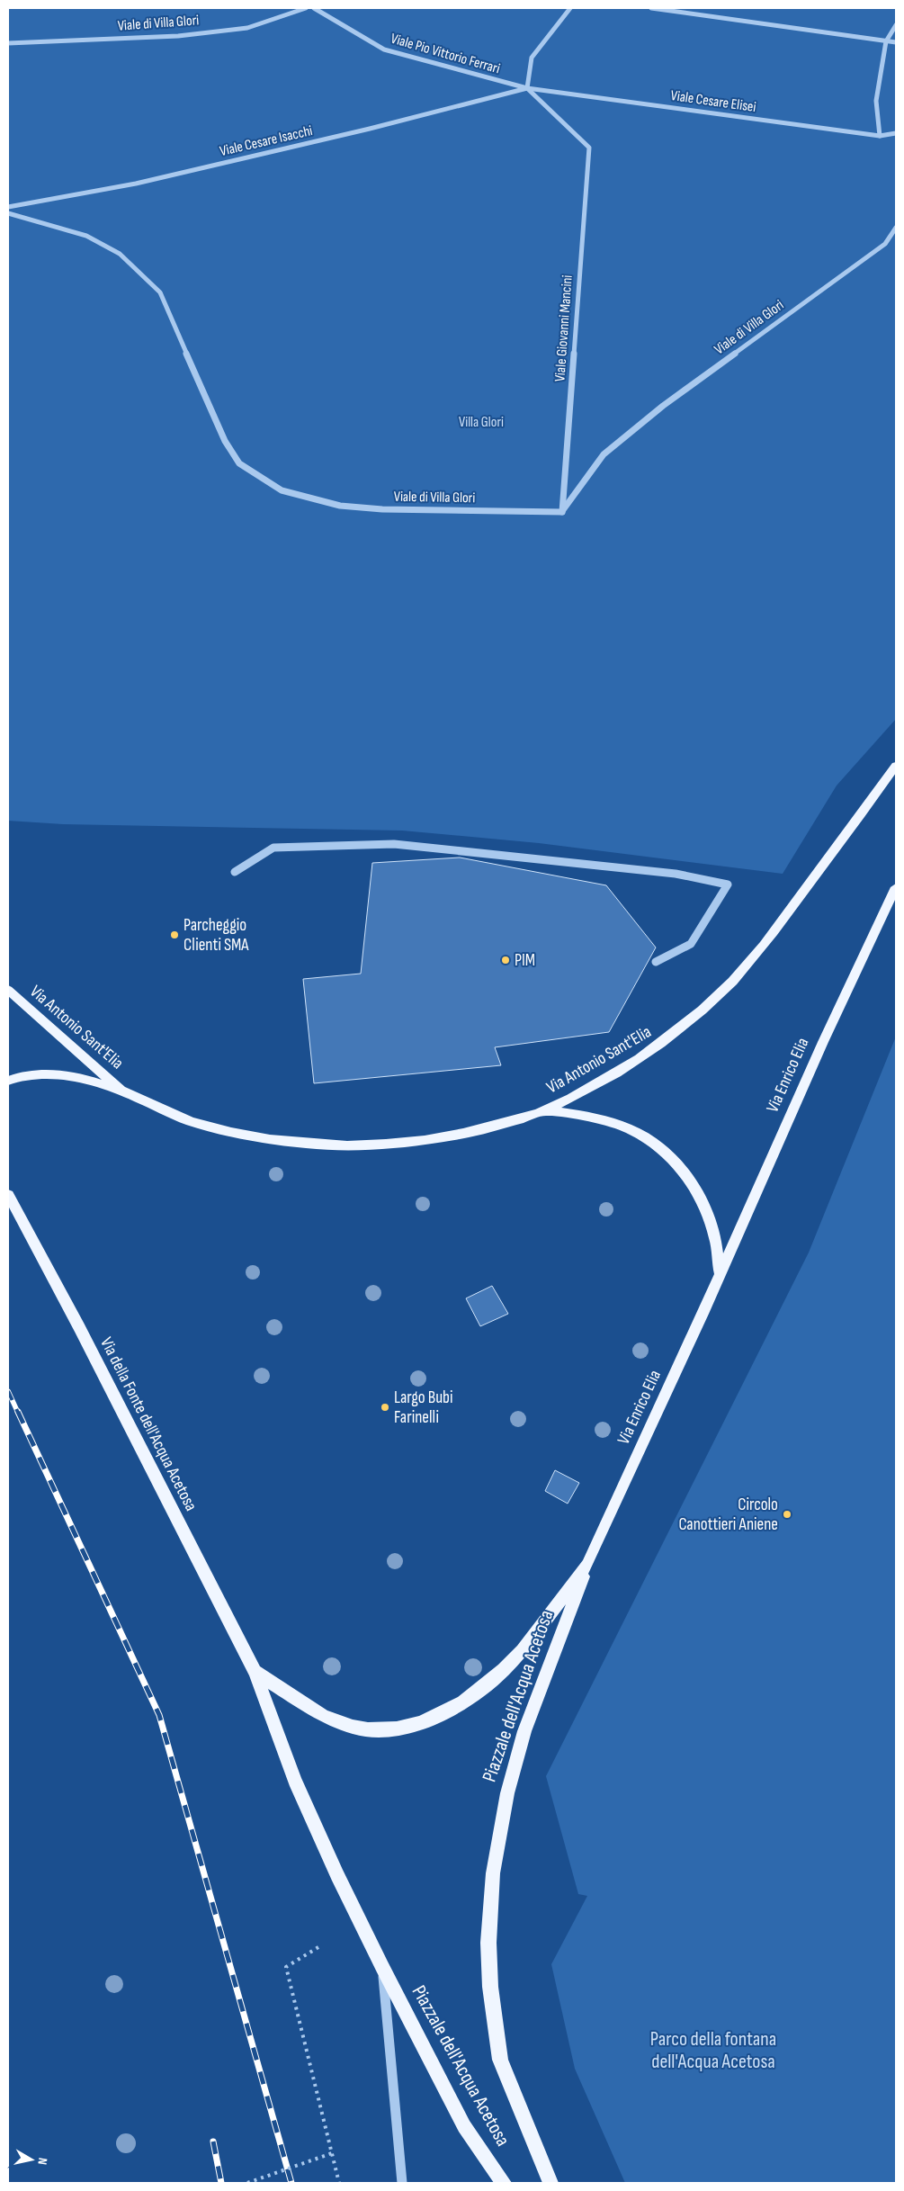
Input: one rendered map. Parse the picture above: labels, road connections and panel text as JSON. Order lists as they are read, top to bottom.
{
  "streets": {
    "main road": [
      "Via Antonio Sant'Elia",
      "Via Enrico Elia",
      "Via della Fonte dell'Acqua Acetosa",
      "Piazzale dell'Acqua Acetosa"
    ],
    "street": [
      "Viale di Villa Glori",
      "Viale Pio Vittorio Ferrari",
      "Viale Cesare Elisei",
      "Viale Cesare Isacchi",
      "Viale Giovanni Mancini"
    ]
  },
  "crossings": [
    ["Viale di Villa Glori", "Viale Giovanni Mancini"],
    ["Viale Pio Vittorio Ferrari", "Viale Cesare Elisei"],
    ["Viale Pio Vittorio Ferrari", "Viale Cesare Isacchi"],
    ["Viale Pio Vittorio Ferrari", "Viale Giovanni Mancini"],
    ["Viale Cesare Elisei", "Viale Cesare Isacchi"],
    ["Viale Cesare Elisei", "Viale Giovanni Mancini"],
    ["Viale Cesare Isacchi", "Viale Giovanni Mancini"],
    ["Via Enrico Elia", "Via della Fonte dell'Acqua Acetosa"],
    ["Via Enrico Elia", "Piazzale dell'Acqua Acetosa"],
    ["Via della Fonte dell'Acqua Acetosa", "Piazzale dell'Acqua Acetosa"]
  ],
  "parks": ["Villa Glori", "Parco della fontana dell'Acqua Acetosa"],
  "places": [
    "Parcheggio Clienti SMA",
    "PIM",
    "Largo Bubi Farinelli",
    "Circolo Canottieri Aniene"
  ],
  "north": "right"
}
